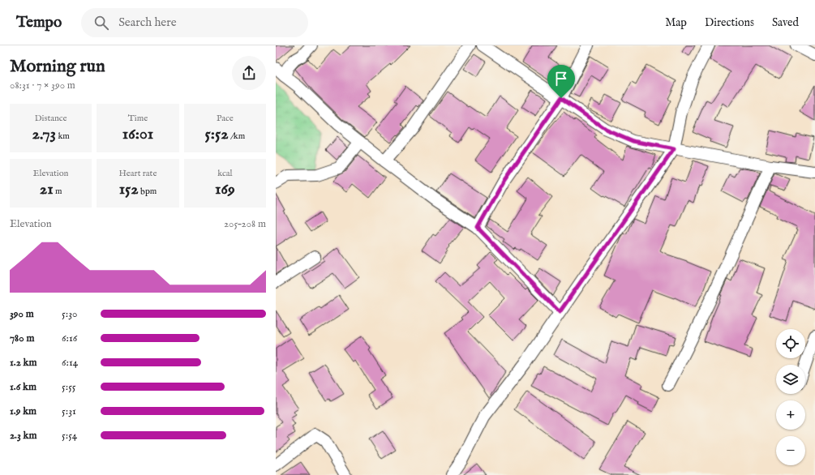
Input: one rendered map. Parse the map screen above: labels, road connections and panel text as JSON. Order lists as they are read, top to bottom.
{
  "page": {
    "header": "Tempo",
    "search": "Search here",
    "nav": ["Map", "Directions", "Saved"],
    "heading": ["Morning run", "08:31 · 7 × 390 m"],
    "stats": [
      ["Distance", "2.73 km"],
      ["Time", "16:01"],
      ["Pace", "5:52 /km"],
      ["Elevation", "21 m"],
      ["Heart rate", "152 bpm"],
      ["kcal", "169"]
    ],
    "chart": ["Elevation", "205–208 m"],
    "list": [
      {
        "name": "390 m",
        "note": "5:30"
      },
      {
        "name": "780 m",
        "note": "6:16"
      },
      {
        "name": "1.2 km",
        "note": "6:14"
      },
      {
        "name": "1.6 km",
        "note": "5:55"
      },
      {
        "name": "1.9 km",
        "note": "5:31"
      },
      {
        "name": "2.3 km",
        "note": "5:54"
      }
    ],
    "map_buttons": ["+", "−"]
  }
}
